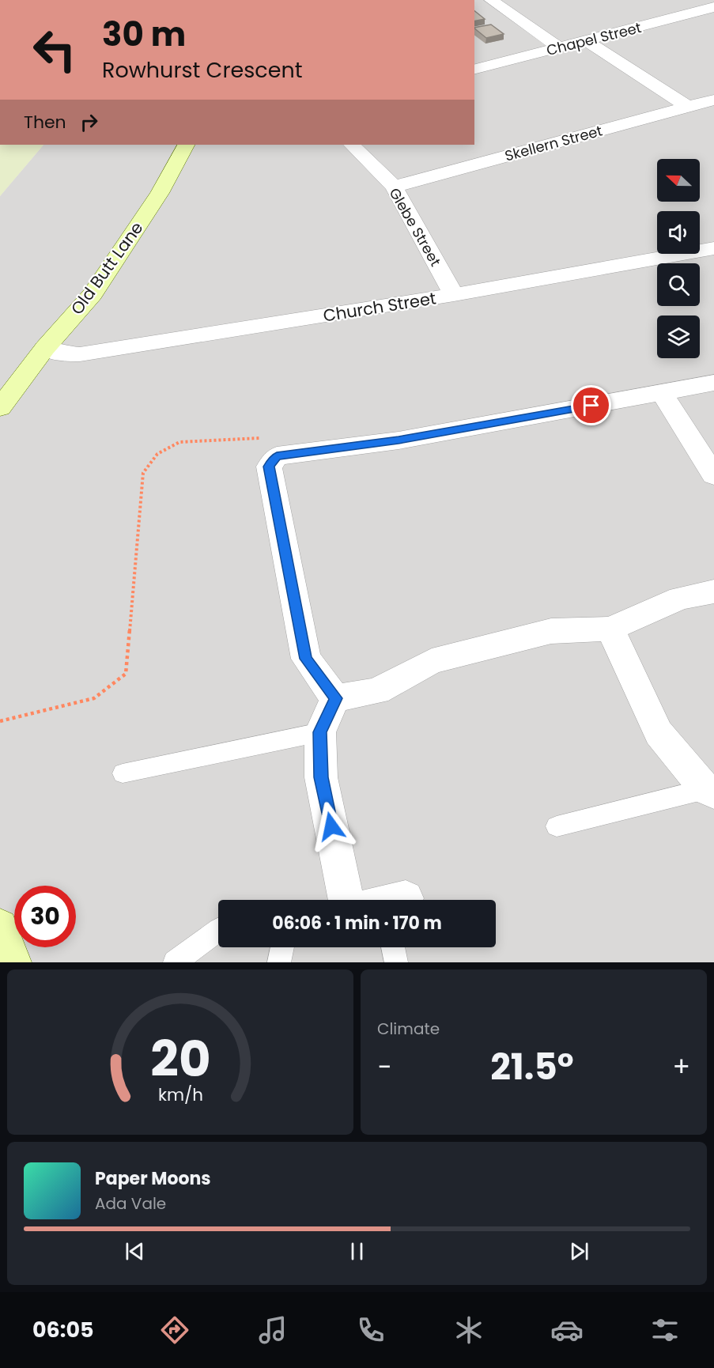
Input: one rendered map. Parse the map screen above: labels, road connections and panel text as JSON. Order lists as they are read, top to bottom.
{
  "streets": {
    "street": [
      "Chapel Street",
      "Skellern Street",
      "Glebe Street",
      "Old Butt Lane",
      "Church Street"
    ]
  },
  "crossings": [
    ["Skellern Street", "Glebe Street"],
    ["Glebe Street", "Church Street"],
    ["Old Butt Lane", "Church Street"]
  ],
  "north": "left",
  "page": {
    "turn": ["30 m", "Rowhurst Crescent"],
    "then": "Then",
    "limit": "30",
    "trip": "06:06 · 1 min · 170 m",
    "tile": "Climate",
    "heat": ["−", "21.5°", "+"],
    "song": ["Paper Moons", "Ada Vale"],
    "tabs": "06:05",
    "gauge": ["20", "km/h"]
  }
}
